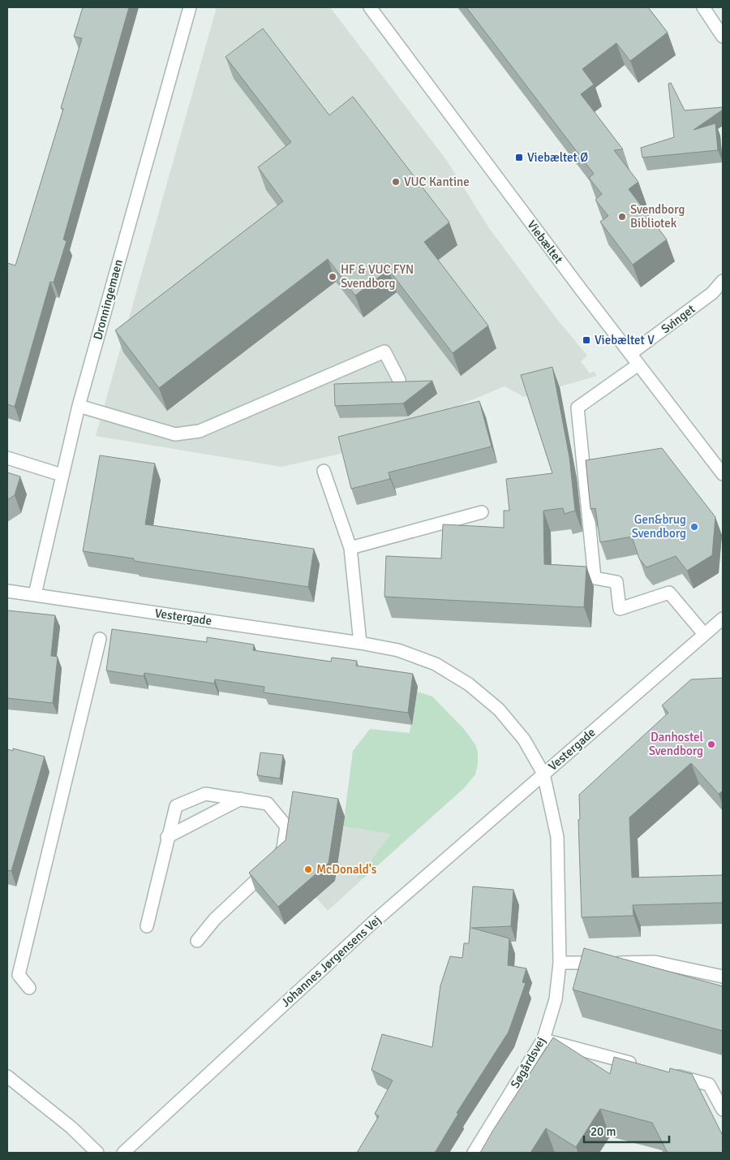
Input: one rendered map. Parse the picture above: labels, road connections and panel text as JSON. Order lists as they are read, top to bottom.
{
  "streets": {
    "street": [
      "Viebæltet",
      "Dronningemaen",
      "Svinget",
      "Vestergade",
      "Johannes Jørgensens Vej",
      "Søgårdsvej"
    ]
  },
  "crossings": [
    ["Viebæltet", "Svinget"],
    ["Dronningemaen", "Vestergade"],
    ["Vestergade", "Johannes Jørgensens Vej"],
    ["Vestergade", "Søgårdsvej"],
    ["Johannes Jørgensens Vej", "Søgårdsvej"]
  ],
  "places": {
    "transit": ["Viebæltet Ø", "Viebæltet V"],
    "other": [
      "VUC Kantine",
      "Svendborg Bibliotek",
      "HF & VUC FYN Svendborg",
      "Gen&brug Svendborg",
      "Danhostel Svendborg",
      "McDonald's"
    ]
  },
  "scale_bar": "20 m"
}
